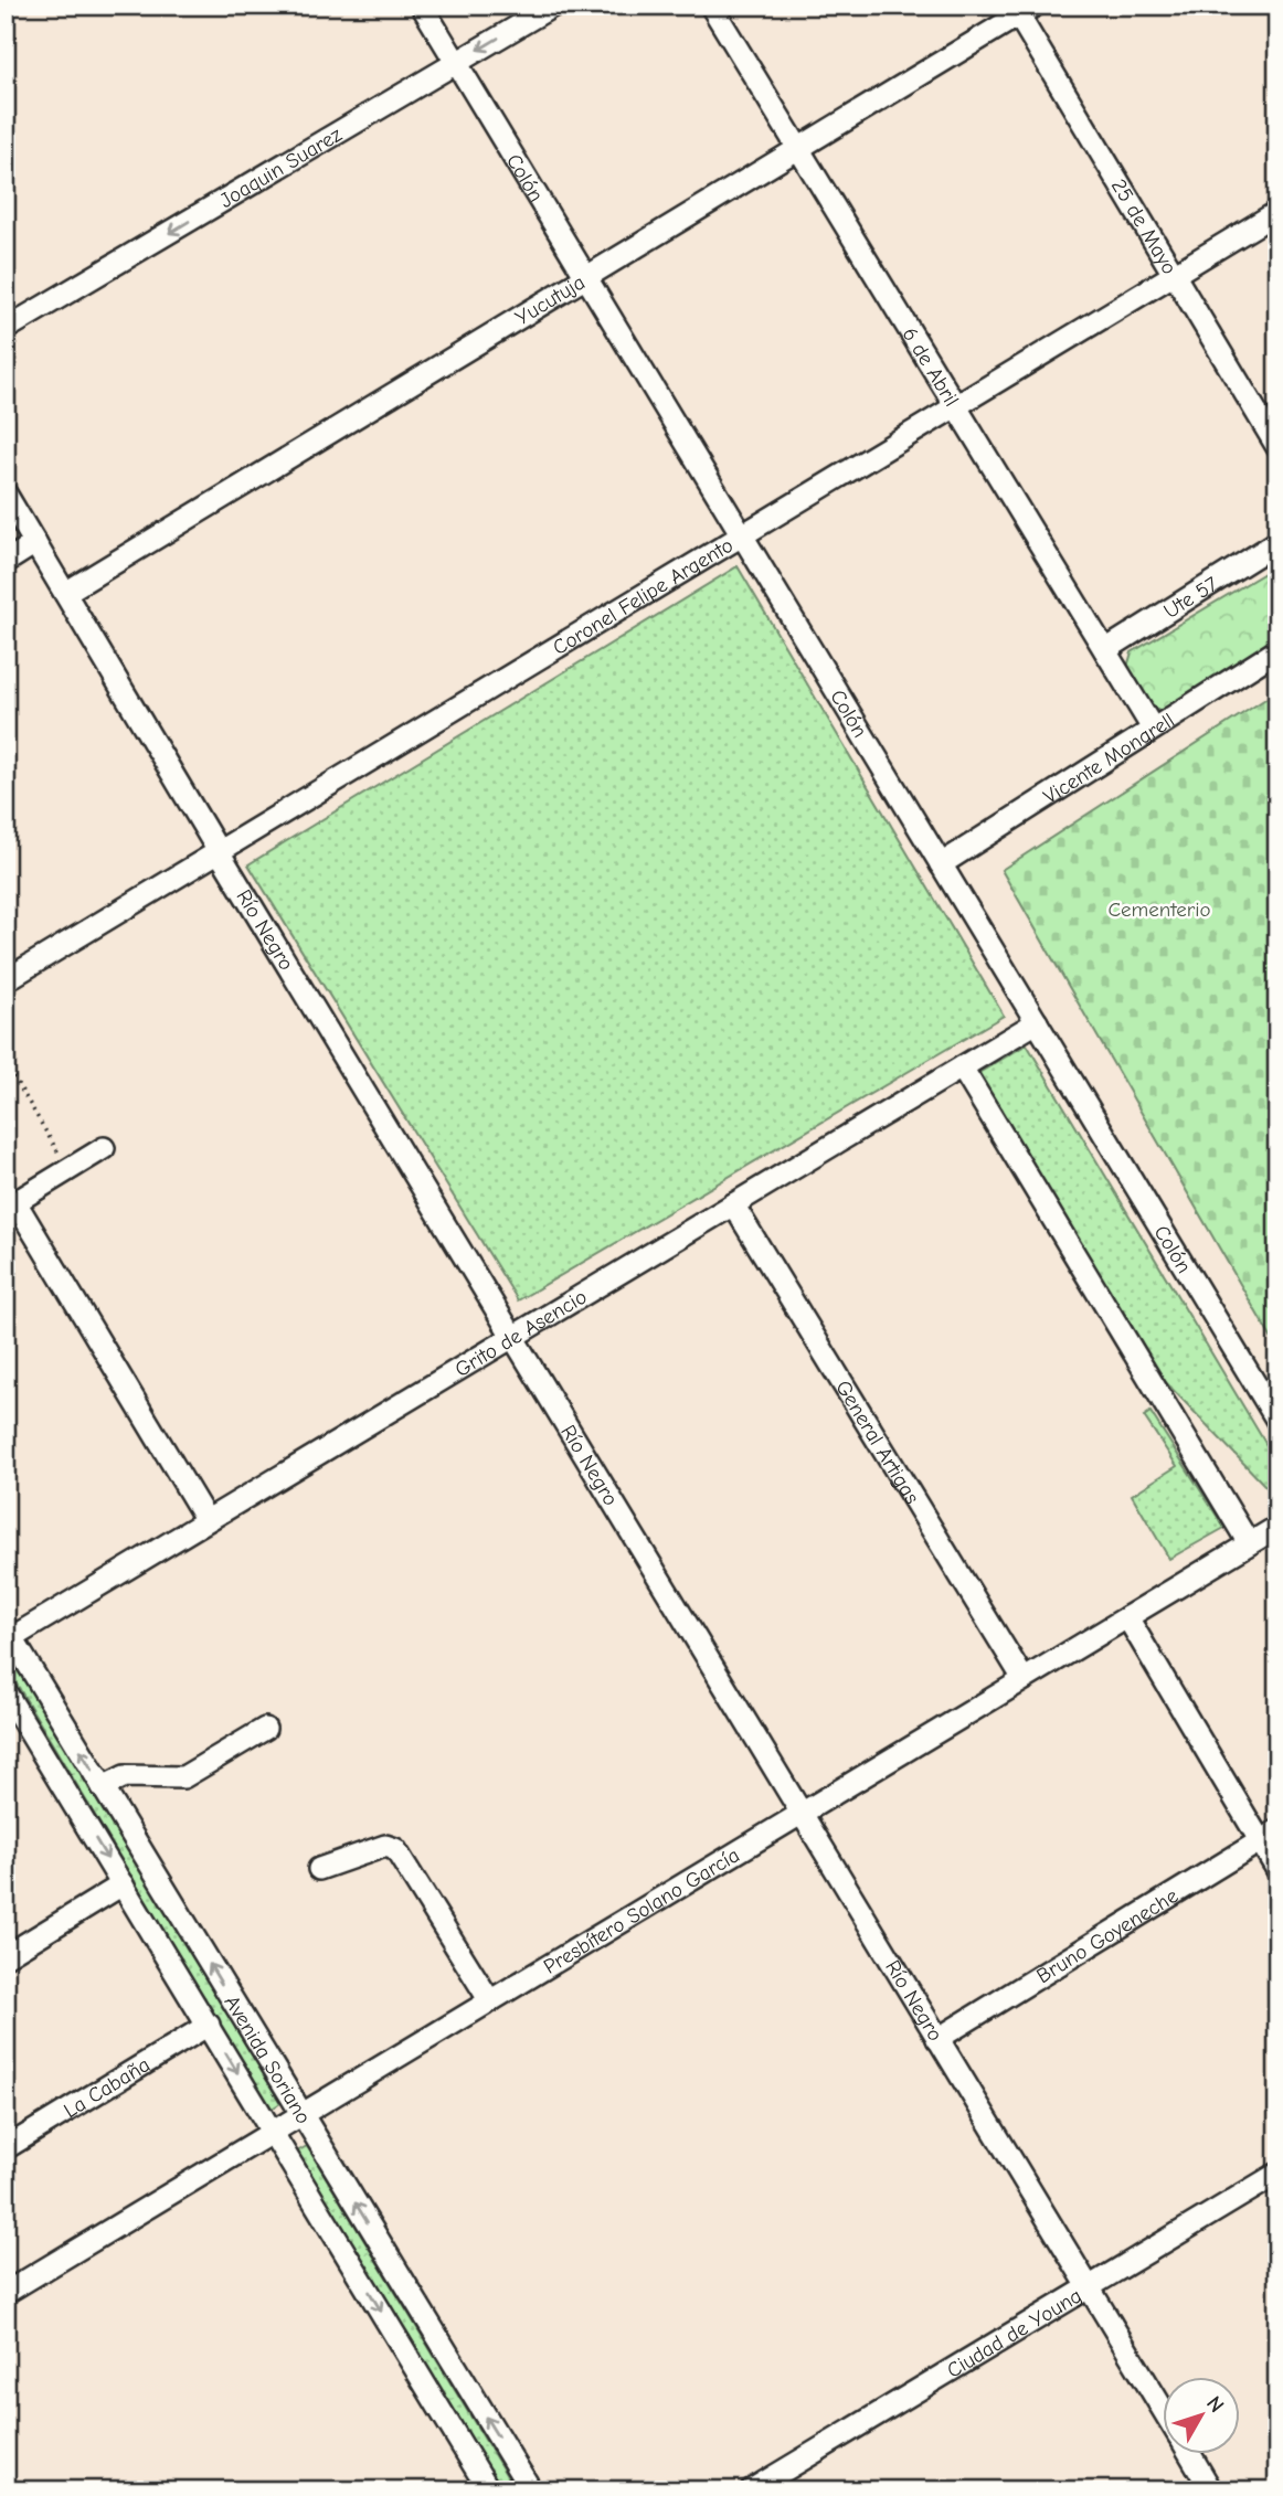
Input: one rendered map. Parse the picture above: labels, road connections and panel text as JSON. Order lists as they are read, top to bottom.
{
  "streets": {
    "street": [
      "Joaquin Suarez",
      "Colón",
      "25 de Mayo",
      "Yucutuja",
      "6 de Abril",
      "Coronel Felipe Argento",
      "Ute 57",
      "Vicente Mongrell",
      "Río Negro",
      "Grito de Asencio",
      "General Artigas",
      "Presbítero Solano García",
      "Bruno Goyeneche",
      "Avenida Soriano",
      "La Cabaña",
      "Ciudad de Young"
    ]
  },
  "crossings": [
    ["Joaquin Suarez", "Colón"],
    ["Colón", "Yucutuja"],
    ["Colón", "Coronel Felipe Argento"],
    ["Colón", "Vicente Mongrell"],
    ["Colón", "Grito de Asencio"],
    ["25 de Mayo", "Yucutuja"],
    ["25 de Mayo", "Coronel Felipe Argento"],
    ["Yucutuja", "6 de Abril"],
    ["Yucutuja", "Río Negro"],
    ["6 de Abril", "Coronel Felipe Argento"],
    ["6 de Abril", "Ute 57"],
    ["6 de Abril", "Vicente Mongrell"],
    ["Coronel Felipe Argento", "Río Negro"],
    ["Río Negro", "Grito de Asencio"],
    ["Río Negro", "Presbítero Solano García"],
    ["Río Negro", "Bruno Goyeneche"],
    ["Río Negro", "Ciudad de Young"],
    ["Grito de Asencio", "General Artigas"],
    ["Grito de Asencio", "Avenida Soriano"],
    ["General Artigas", "Presbítero Solano García"],
    ["Presbítero Solano García", "Avenida Soriano"],
    ["Avenida Soriano", "La Cabaña"]
  ],
  "one_way": ["Joaquin Suarez"],
  "parks": ["Cementerio"],
  "north": "top right"
}
